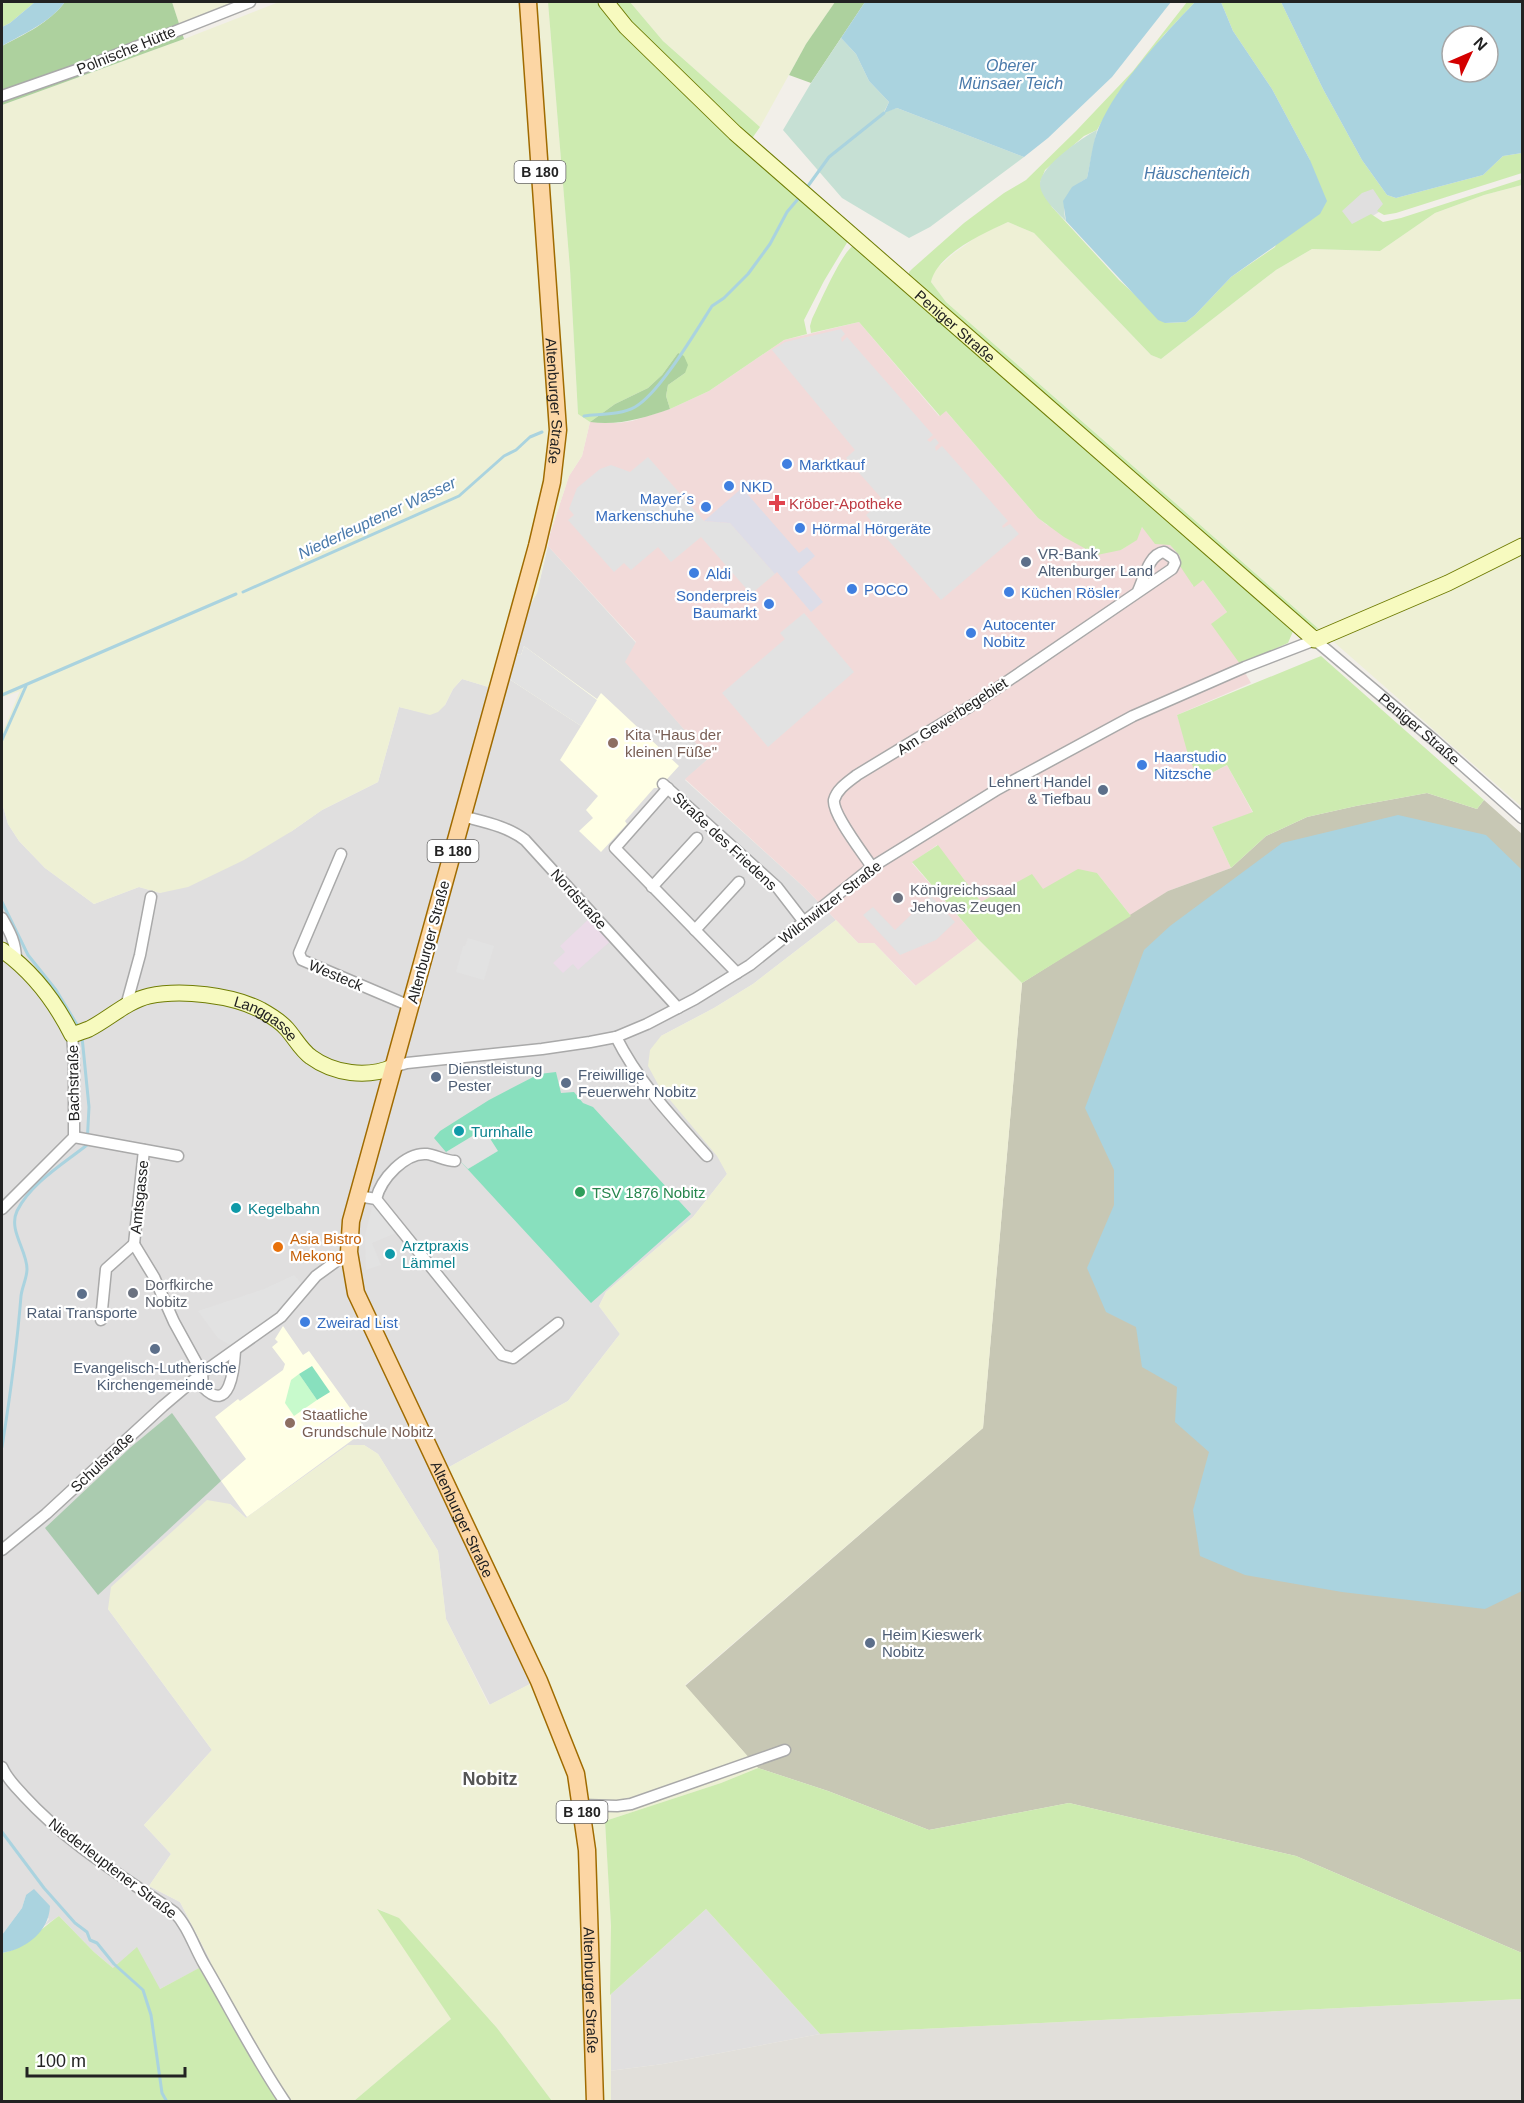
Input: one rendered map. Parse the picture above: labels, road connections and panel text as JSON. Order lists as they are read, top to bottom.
{
  "streets": {
    "main road": ["B 180", "Altenburger Straße"],
    "street": [
      "Polnische Hütte",
      "Peniger Straße",
      "Am Gewerbegebiet",
      "Straße des Friedens",
      "Nordstraße",
      "Wilchwitzer Straße",
      "Westeck",
      "Langgasse",
      "Bachstraße",
      "Amtsgasse",
      "Schulstraße",
      "Niederleuptener Straße"
    ]
  },
  "crossings": [
    ["Peniger Straße", "Wilchwitzer Straße"],
    ["Altenburger Straße", "Nordstraße"],
    ["Altenburger Straße", "Wilchwitzer Straße"],
    ["Altenburger Straße", "Westeck"],
    ["Altenburger Straße", "Langgasse"],
    ["Altenburger Straße", "Schulstraße"],
    ["Am Gewerbegebiet", "Wilchwitzer Straße"],
    ["Straße des Friedens", "Wilchwitzer Straße"],
    ["Nordstraße", "Wilchwitzer Straße"],
    ["Wilchwitzer Straße", "Langgasse"],
    ["Langgasse", "Bachstraße"],
    ["Bachstraße", "Amtsgasse"]
  ],
  "districts": ["Nobitz"],
  "water": ["Oberer Münsaer Teich", "Häuschenteich", "Niederleuptener Wasser"],
  "places": {
    "other": [
      "Marktkauf",
      "NKD",
      "Mayer´s Markenschuhe",
      "Hörmal Hörgeräte",
      "VR-Bank Altenburger Land",
      "Aldi",
      "POCO",
      "Küchen Rösler",
      "Sonderpreis Baumarkt",
      "Autocenter Nobitz",
      "Kita \"Haus der kleinen Füße\"",
      "Haarstudio Nitzsche",
      "Lehnert Handel & Tiefbau",
      "Königreichssaal Jehovas Zeugen",
      "Dienstleistung Pester",
      "Freiwillige Feuerwehr Nobitz",
      "Turnhalle",
      "TSV 1876 Nobitz",
      "Kegelbahn",
      "Asia Bistro Mekong",
      "Arztpraxis Lämmel",
      "Dorfkirche Nobitz",
      "Ratai Transporte",
      "Zweirad List",
      "Evangelisch-Lutherische Kirchengemeinde",
      "Staatliche Grundschule Nobitz",
      "Heim Kieswerk Nobitz"
    ],
    "health": ["Kröber-Apotheke"]
  },
  "scale_bar": "100 m",
  "north": "top right"
}
